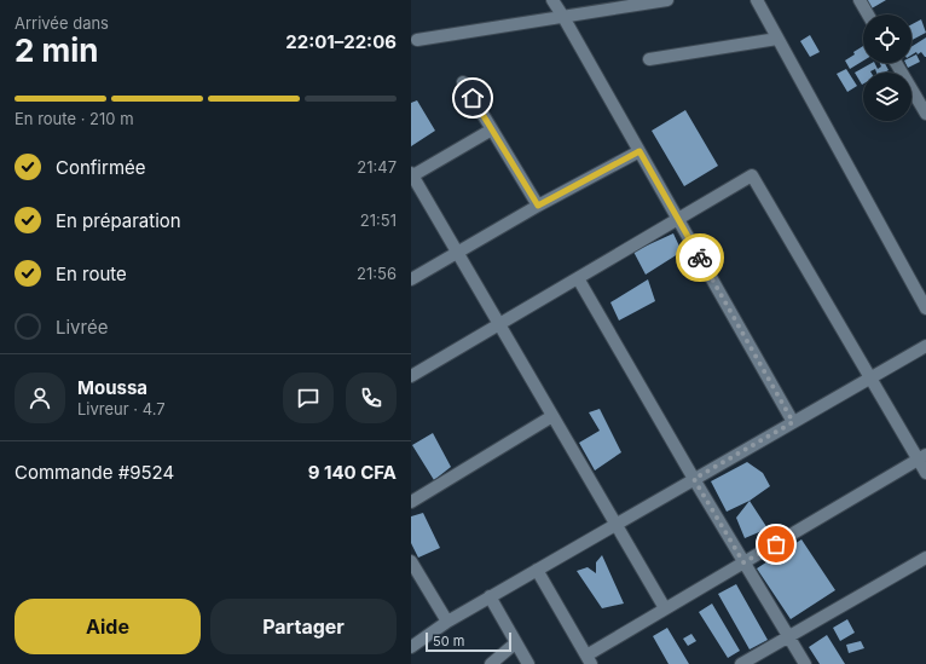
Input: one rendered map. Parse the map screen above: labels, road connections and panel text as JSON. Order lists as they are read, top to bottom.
{
  "scale_bar": "50 m",
  "page": {
    "heading": ["2 min", "Arrivée dans", "22:01–22:06"],
    "panel": [
      "Moussa",
      "Livreur · 4.7",
      "Commande #9524",
      "9 140 CFA"
    ],
    "bar": "En route · 210 m",
    "list": [
      ["Confirmée", "21:47"],
      ["En préparation", "21:51"],
      ["En route", "21:56"],
      "Livrée"
    ],
    "buttons": ["Aide", "Partager"],
    "scale": "50 m"
  }
}
